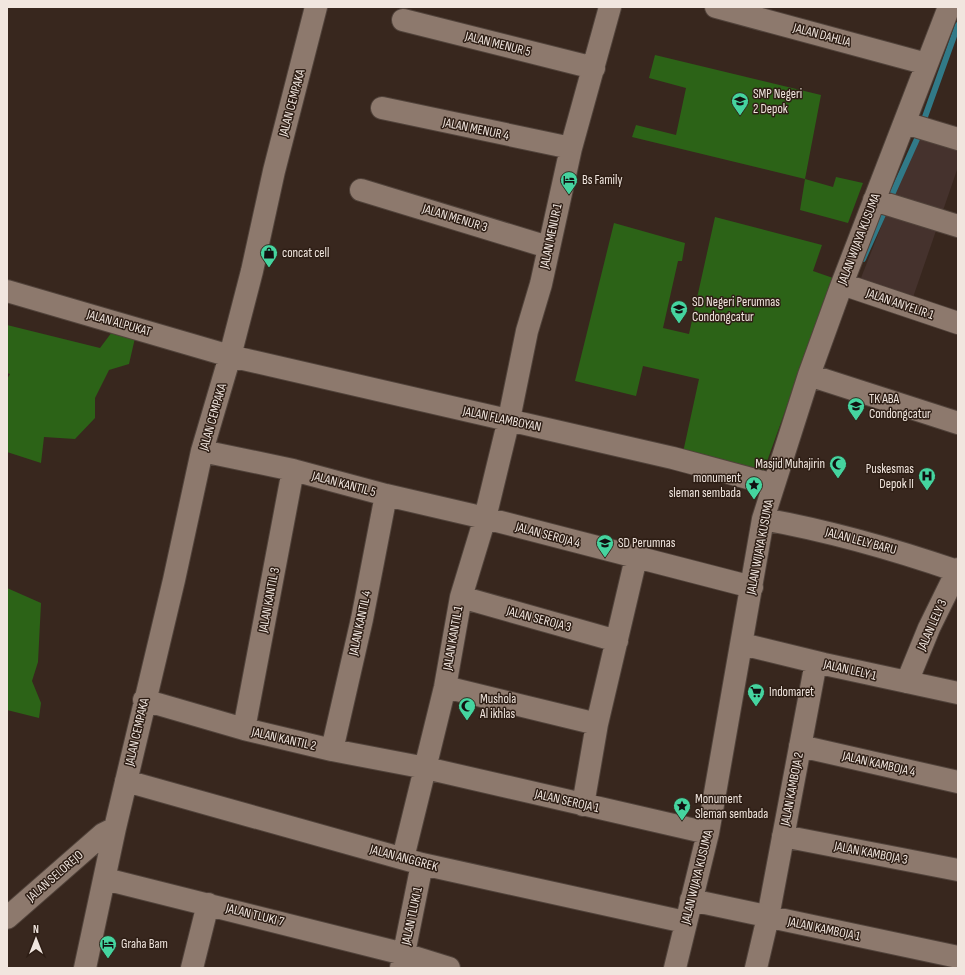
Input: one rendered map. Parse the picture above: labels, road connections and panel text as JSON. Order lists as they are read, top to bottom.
{
  "streets": {
    "street": [
      "JALAN DAHLIA",
      "JALAN MENUR 5",
      "JALAN CEMPAKA",
      "JALAN MENUR 4",
      "JALAN MENUR 3",
      "JALAN MENUR 1",
      "JALAN WIJAYA KUSUMA",
      "JALAN ANYELIR 1",
      "JALAN ALPUKAT",
      "JALAN FLAMBOYAN",
      "JALAN KANTIL 5",
      "JALAN SEROJA 4",
      "JALAN LELY BARU",
      "JALAN KANTIL 3",
      "JALAN SEROJA 3",
      "JALAN KANTIL 4",
      "JALAN LELY 3",
      "JALAN KANTIL 1",
      "JALAN LELY 1",
      "JALAN KANTIL 2",
      "JALAN KAMBOJA 4",
      "JALAN KAMBOJA 2",
      "JALAN SEROJA 1",
      "JALAN KAMBOJA 3",
      "JALAN ANGGREK",
      "JALAN SELOREJO",
      "JALAN TLUKI 7",
      "JALAN TLUKI 1",
      "JALAN KAMBOJA 1"
    ]
  },
  "crossings": [
    ["JALAN DAHLIA", "JALAN WIJAYA KUSUMA"],
    ["JALAN MENUR 5", "JALAN MENUR 1"],
    ["JALAN CEMPAKA", "JALAN ALPUKAT"],
    ["JALAN CEMPAKA", "JALAN FLAMBOYAN"],
    ["JALAN CEMPAKA", "JALAN KANTIL 5"],
    ["JALAN CEMPAKA", "JALAN KANTIL 2"],
    ["JALAN CEMPAKA", "JALAN ANGGREK"],
    ["JALAN CEMPAKA", "JALAN SELOREJO"],
    ["JALAN CEMPAKA", "JALAN TLUKI 7"],
    ["JALAN MENUR 4", "JALAN MENUR 1"],
    ["JALAN MENUR 3", "JALAN MENUR 1"],
    ["JALAN MENUR 1", "JALAN FLAMBOYAN"],
    ["JALAN MENUR 1", "JALAN KANTIL 1"],
    ["JALAN WIJAYA KUSUMA", "JALAN ANYELIR 1"],
    ["JALAN WIJAYA KUSUMA", "JALAN FLAMBOYAN"],
    ["JALAN WIJAYA KUSUMA", "JALAN SEROJA 4"],
    ["JALAN WIJAYA KUSUMA", "JALAN LELY BARU"],
    ["JALAN WIJAYA KUSUMA", "JALAN LELY 1"],
    ["JALAN WIJAYA KUSUMA", "JALAN SEROJA 1"],
    ["JALAN WIJAYA KUSUMA", "JALAN ANGGREK"],
    ["JALAN WIJAYA KUSUMA", "JALAN KAMBOJA 1"],
    ["JALAN ALPUKAT", "JALAN FLAMBOYAN"],
    ["JALAN FLAMBOYAN", "JALAN KANTIL 1"],
    ["JALAN KANTIL 5", "JALAN SEROJA 4"],
    ["JALAN KANTIL 5", "JALAN KANTIL 3"],
    ["JALAN KANTIL 5", "JALAN KANTIL 4"],
    ["JALAN KANTIL 5", "JALAN KANTIL 1"],
    ["JALAN SEROJA 4", "JALAN KANTIL 1"],
    ["JALAN LELY BARU", "JALAN LELY 3"],
    ["JALAN KANTIL 3", "JALAN KANTIL 2"],
    ["JALAN SEROJA 3", "JALAN KANTIL 1"],
    ["JALAN KANTIL 4", "JALAN KANTIL 2"],
    ["JALAN LELY 3", "JALAN LELY 1"],
    ["JALAN KANTIL 1", "JALAN KANTIL 2"],
    ["JALAN KANTIL 1", "JALAN SEROJA 1"],
    ["JALAN KANTIL 1", "JALAN ANGGREK"],
    ["JALAN KANTIL 1", "JALAN TLUKI 1"],
    ["JALAN LELY 1", "JALAN KAMBOJA 2"],
    ["JALAN KANTIL 2", "JALAN SEROJA 1"],
    ["JALAN KAMBOJA 4", "JALAN KAMBOJA 2"],
    ["JALAN KAMBOJA 2", "JALAN KAMBOJA 3"],
    ["JALAN KAMBOJA 2", "JALAN KAMBOJA 1"],
    ["JALAN ANGGREK", "JALAN TLUKI 1"],
    ["JALAN TLUKI 7", "JALAN TLUKI 1"]
  ],
  "places": {
    "school or university": [
      "SMP Negeri 2 Depok",
      "SD Negeri Perumnas Condongcatur",
      "TK ABA Condongcatur",
      "SD Perumnas"
    ],
    "hotel": ["Bs Family", "Graha Bam"],
    "shop": ["concat cell"],
    "mosque": ["Masjid Muhajirin", "Mushola Al ikhlas"],
    "hospital": ["Puskesmas Depok II"],
    "place": ["monument sleman sembada", "Monument Sleman sembada"],
    "supermarket": ["Indomaret"]
  },
  "north": "top"
}
